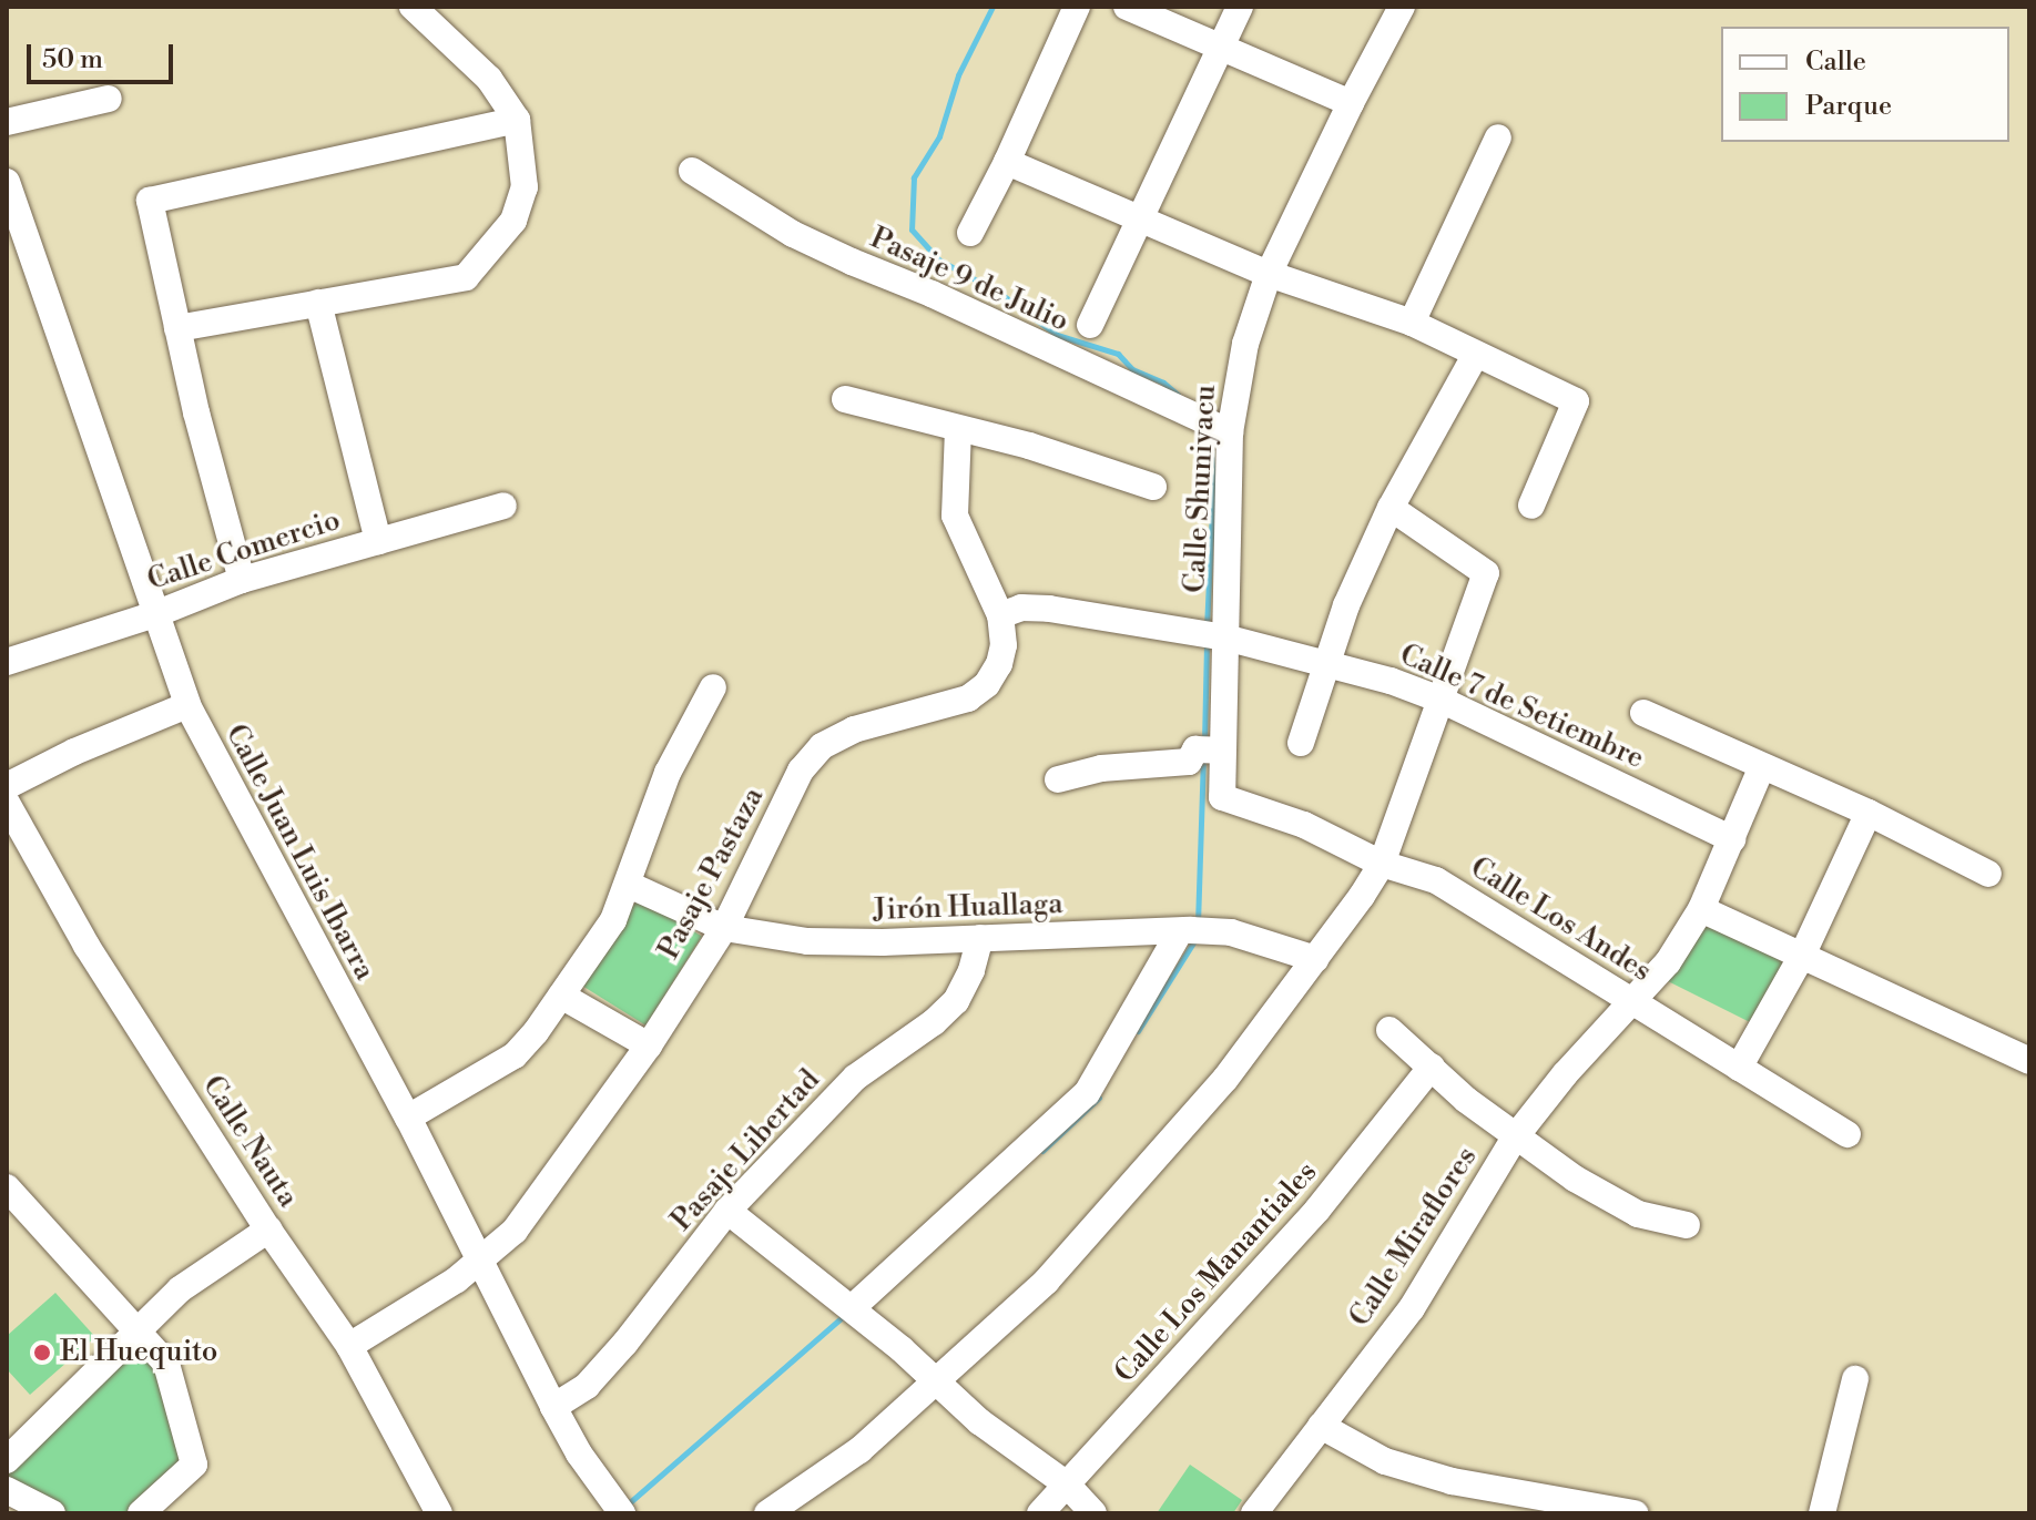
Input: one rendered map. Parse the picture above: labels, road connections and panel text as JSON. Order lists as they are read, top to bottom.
{
  "streets": {
    "street": [
      "Pasaje 9 de Julio",
      "Calle Shuniyacu",
      "Calle Comercio",
      "Calle 7 de Setiembre",
      "Calle Juan Luis Ibarra",
      "Pasaje Pastaza",
      "Jirón Huallaga",
      "Calle Los Andes",
      "Calle Nauta",
      "Pasaje Libertad",
      "Calle Miraflores",
      "Calle Los Manantiales"
    ]
  },
  "crossings": [
    ["Pasaje 9 de Julio", "Calle Shuniyacu"],
    ["Calle Shuniyacu", "Calle 7 de Setiembre"],
    ["Calle Shuniyacu", "Calle Los Andes"],
    ["Calle Comercio", "Calle Juan Luis Ibarra"],
    ["Calle 7 de Setiembre", "Pasaje Pastaza"],
    ["Calle 7 de Setiembre", "Calle Miraflores"],
    ["Calle Juan Luis Ibarra", "Pasaje Pastaza"],
    ["Calle Juan Luis Ibarra", "Pasaje Libertad"],
    ["Pasaje Pastaza", "Jirón Huallaga"],
    ["Pasaje Pastaza", "Calle Nauta"],
    ["Jirón Huallaga", "Pasaje Libertad"],
    ["Calle Los Andes", "Calle Miraflores"]
  ],
  "places": ["El Huequito"],
  "legend": ["Calle", "Parque"],
  "scale_bar": "50 m"
}
